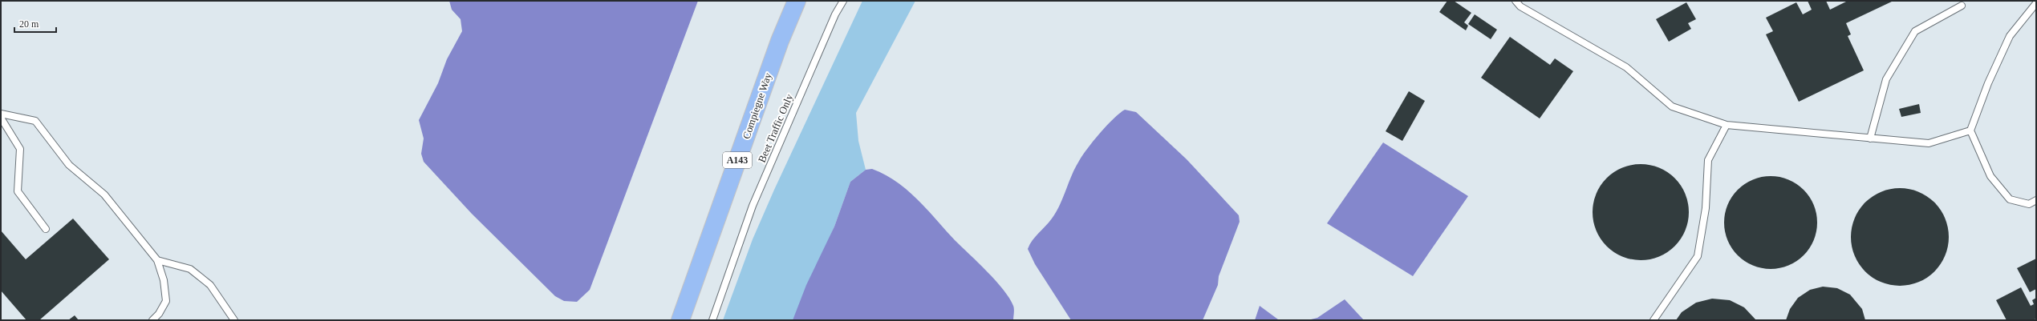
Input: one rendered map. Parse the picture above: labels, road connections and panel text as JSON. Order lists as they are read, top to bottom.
{
  "streets": {
    "highway": ["Compiegne Way", "A143"],
    "lane": ["Beet Traffic Only"]
  },
  "scale_bar": "20 m"
}
